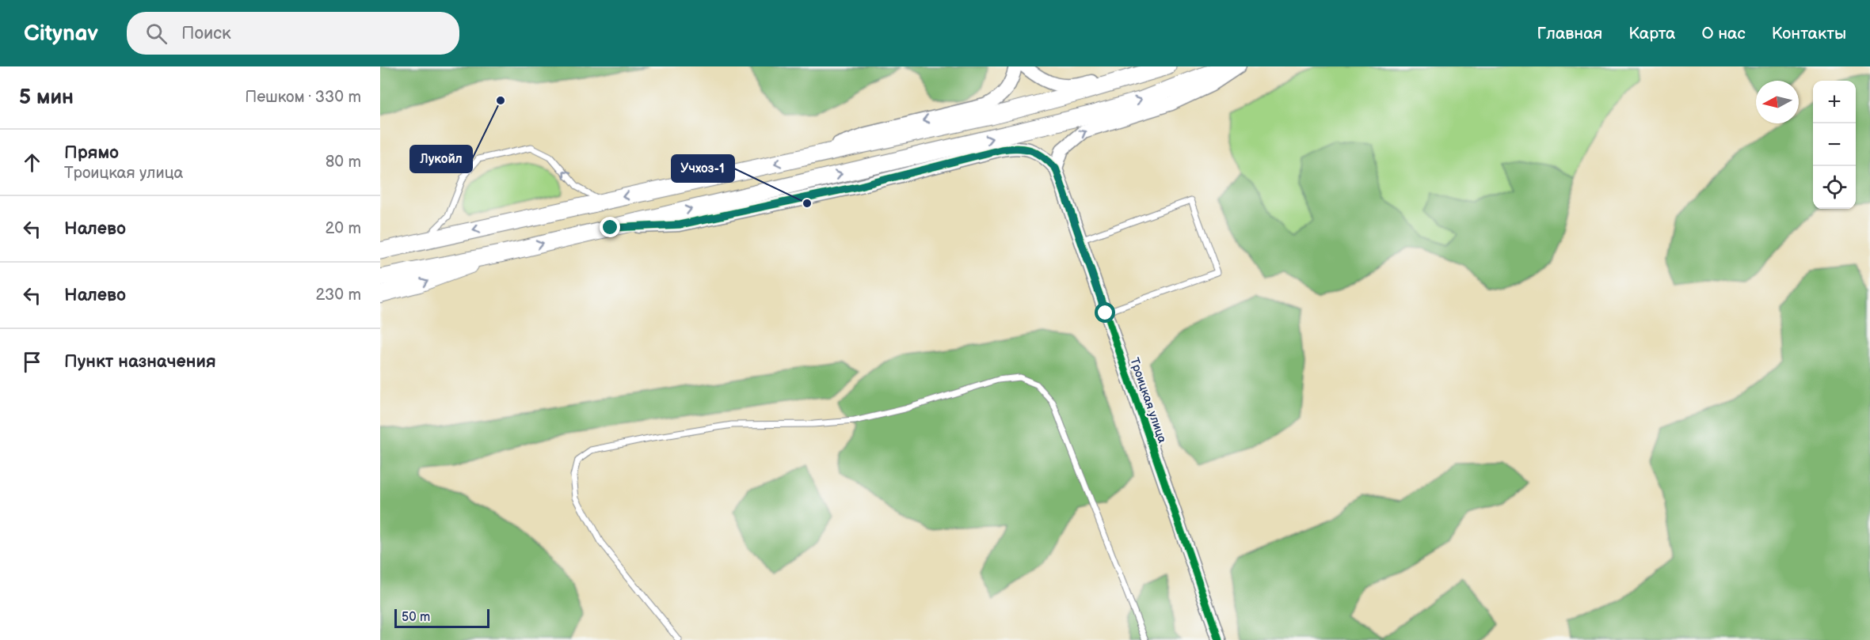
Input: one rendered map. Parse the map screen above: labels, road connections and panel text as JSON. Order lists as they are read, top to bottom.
{
  "streets": {
    "street": ["Троицкая улица"]
  },
  "places": ["Лукойл", "Учхоз-1"],
  "scale_bar": "50 m",
  "north": "left",
  "page": {
    "header": "Citynav",
    "search": "Поиск",
    "nav": [
      "Главная",
      "Карта",
      "О нас",
      "Контакты"
    ],
    "heading": ["5 мин", "Пешком · 330 m"],
    "map_buttons": ["+", "−"],
    "list": [
      ["Прямо", "Троицкая улица", "80 m"],
      ["Налево", "20 m"],
      ["Налево", "230 m"],
      "Пункт назначения"
    ],
    "scale": "50 m"
  }
}
